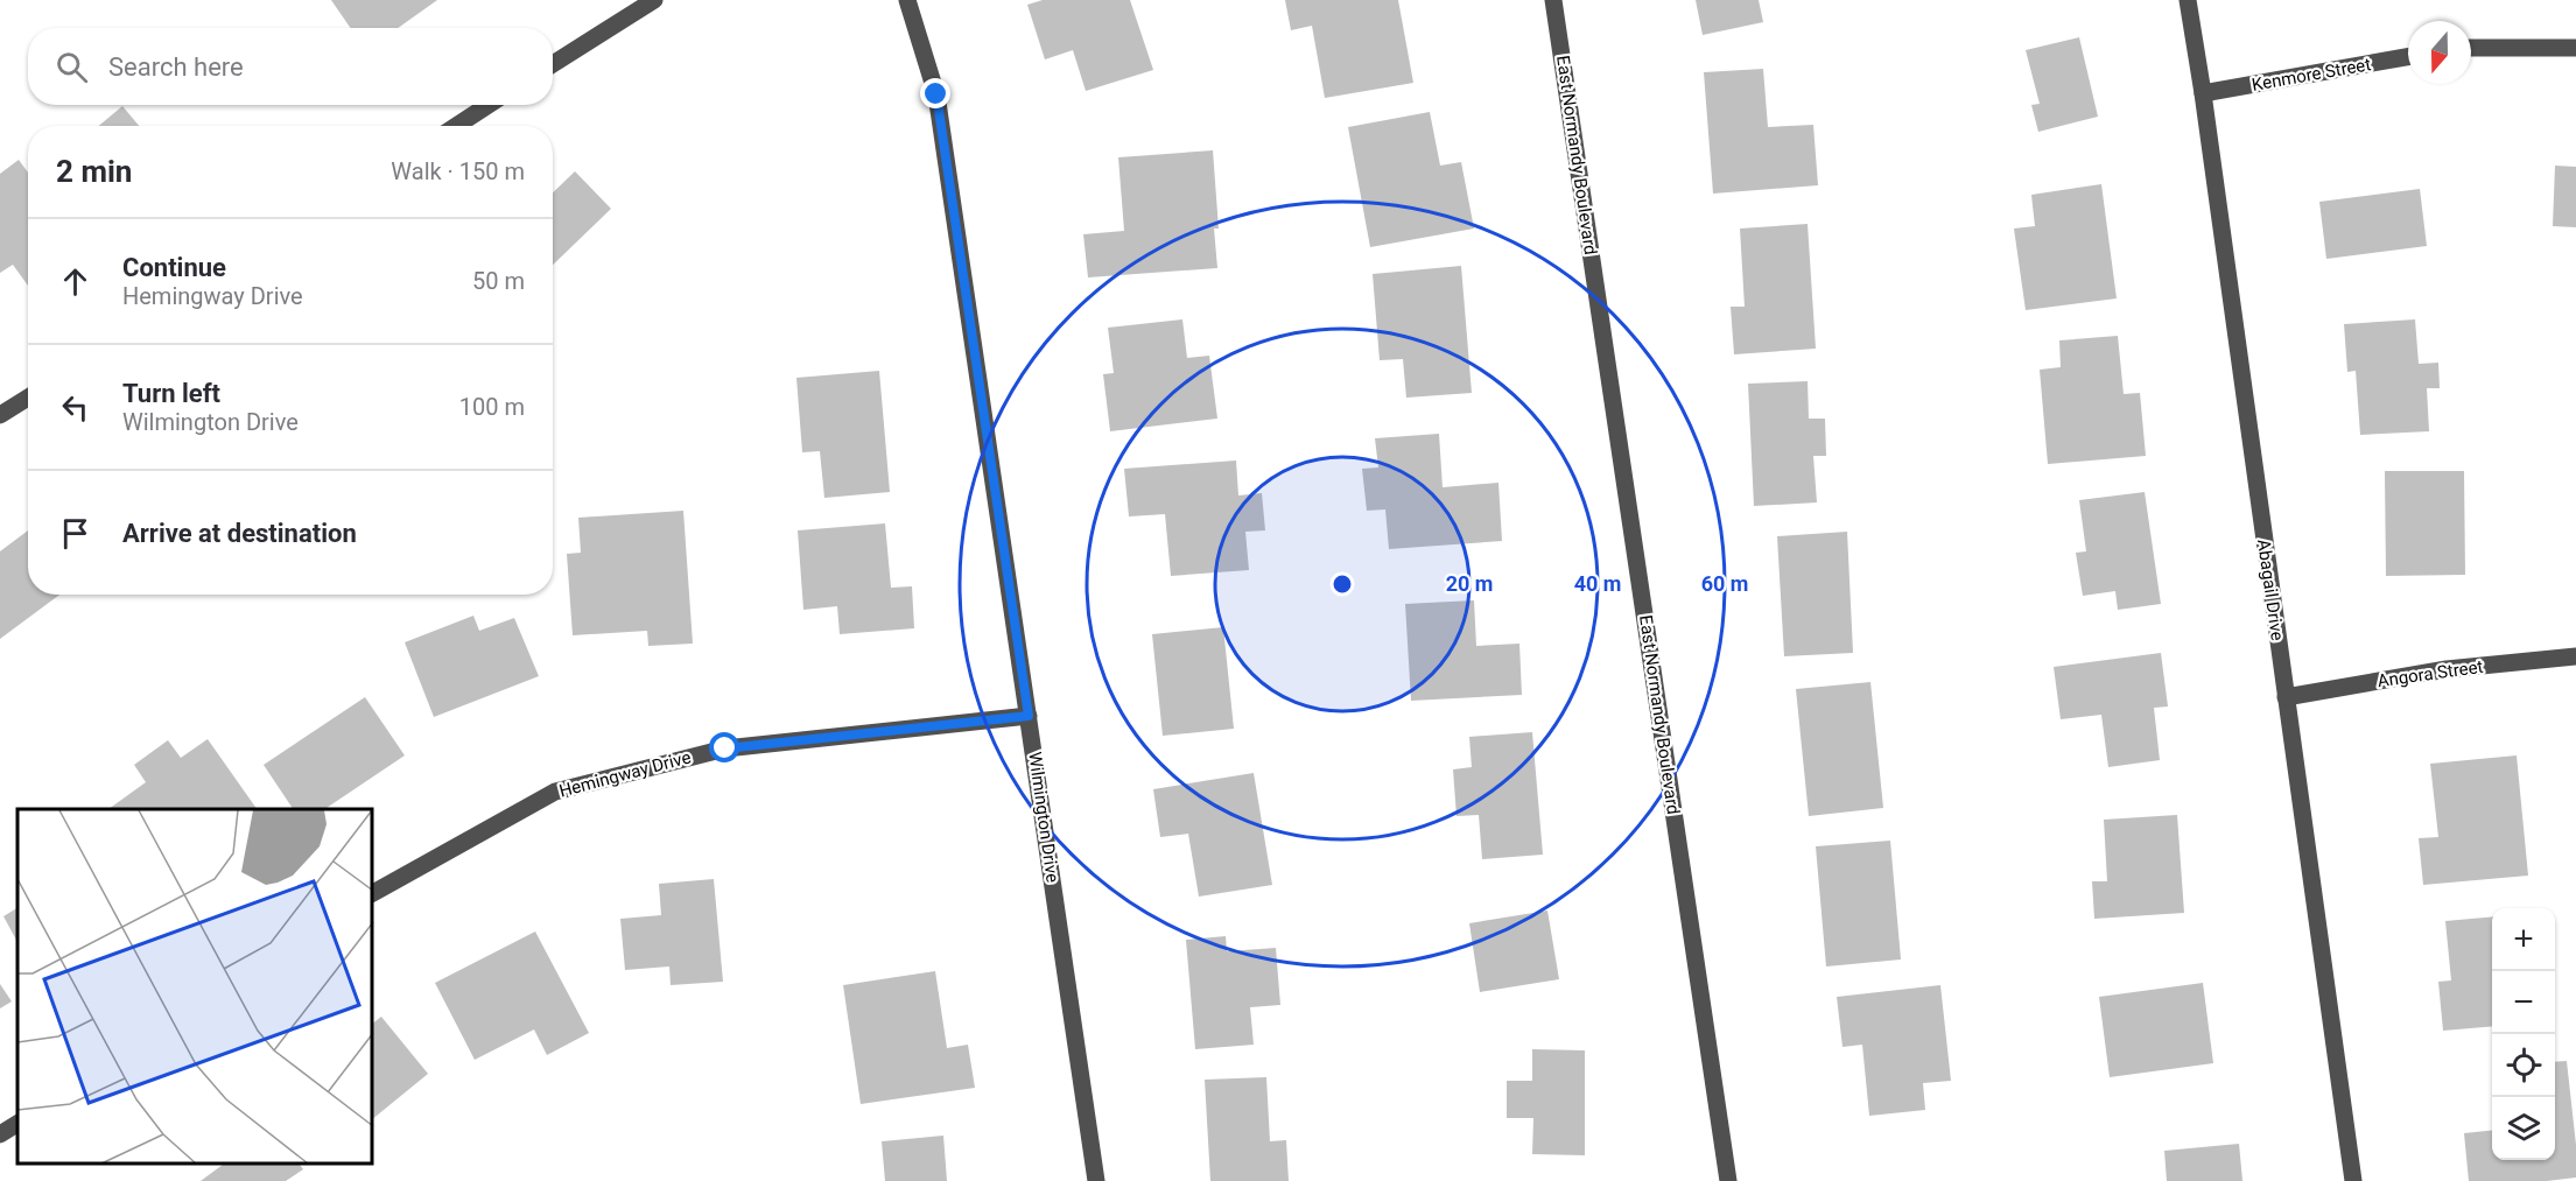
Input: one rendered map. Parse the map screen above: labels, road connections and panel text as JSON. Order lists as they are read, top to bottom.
{
  "streets": {
    "street": [
      "Kenmore Street",
      "East Normandy Boulevard",
      "Abagail Drive",
      "Angora Street",
      "Hemingway Drive",
      "Wilmington Drive"
    ]
  },
  "crossings": [
    ["Kenmore Street", "Abagail Drive"],
    ["Abagail Drive", "Angora Street"],
    ["Hemingway Drive", "Wilmington Drive"]
  ],
  "north": "bottom",
  "page": {
    "search": "Search here",
    "heading": ["2 min", "Walk · 150 m"],
    "list": [
      ["Continue", "Hemingway Drive", "50 m"],
      ["Turn left", "Wilmington Drive", "100 m"],
      "Arrive at destination"
    ],
    "map_buttons": ["+", "−"]
  },
  "rings": ["20 m", "40 m", "60 m"]
}
